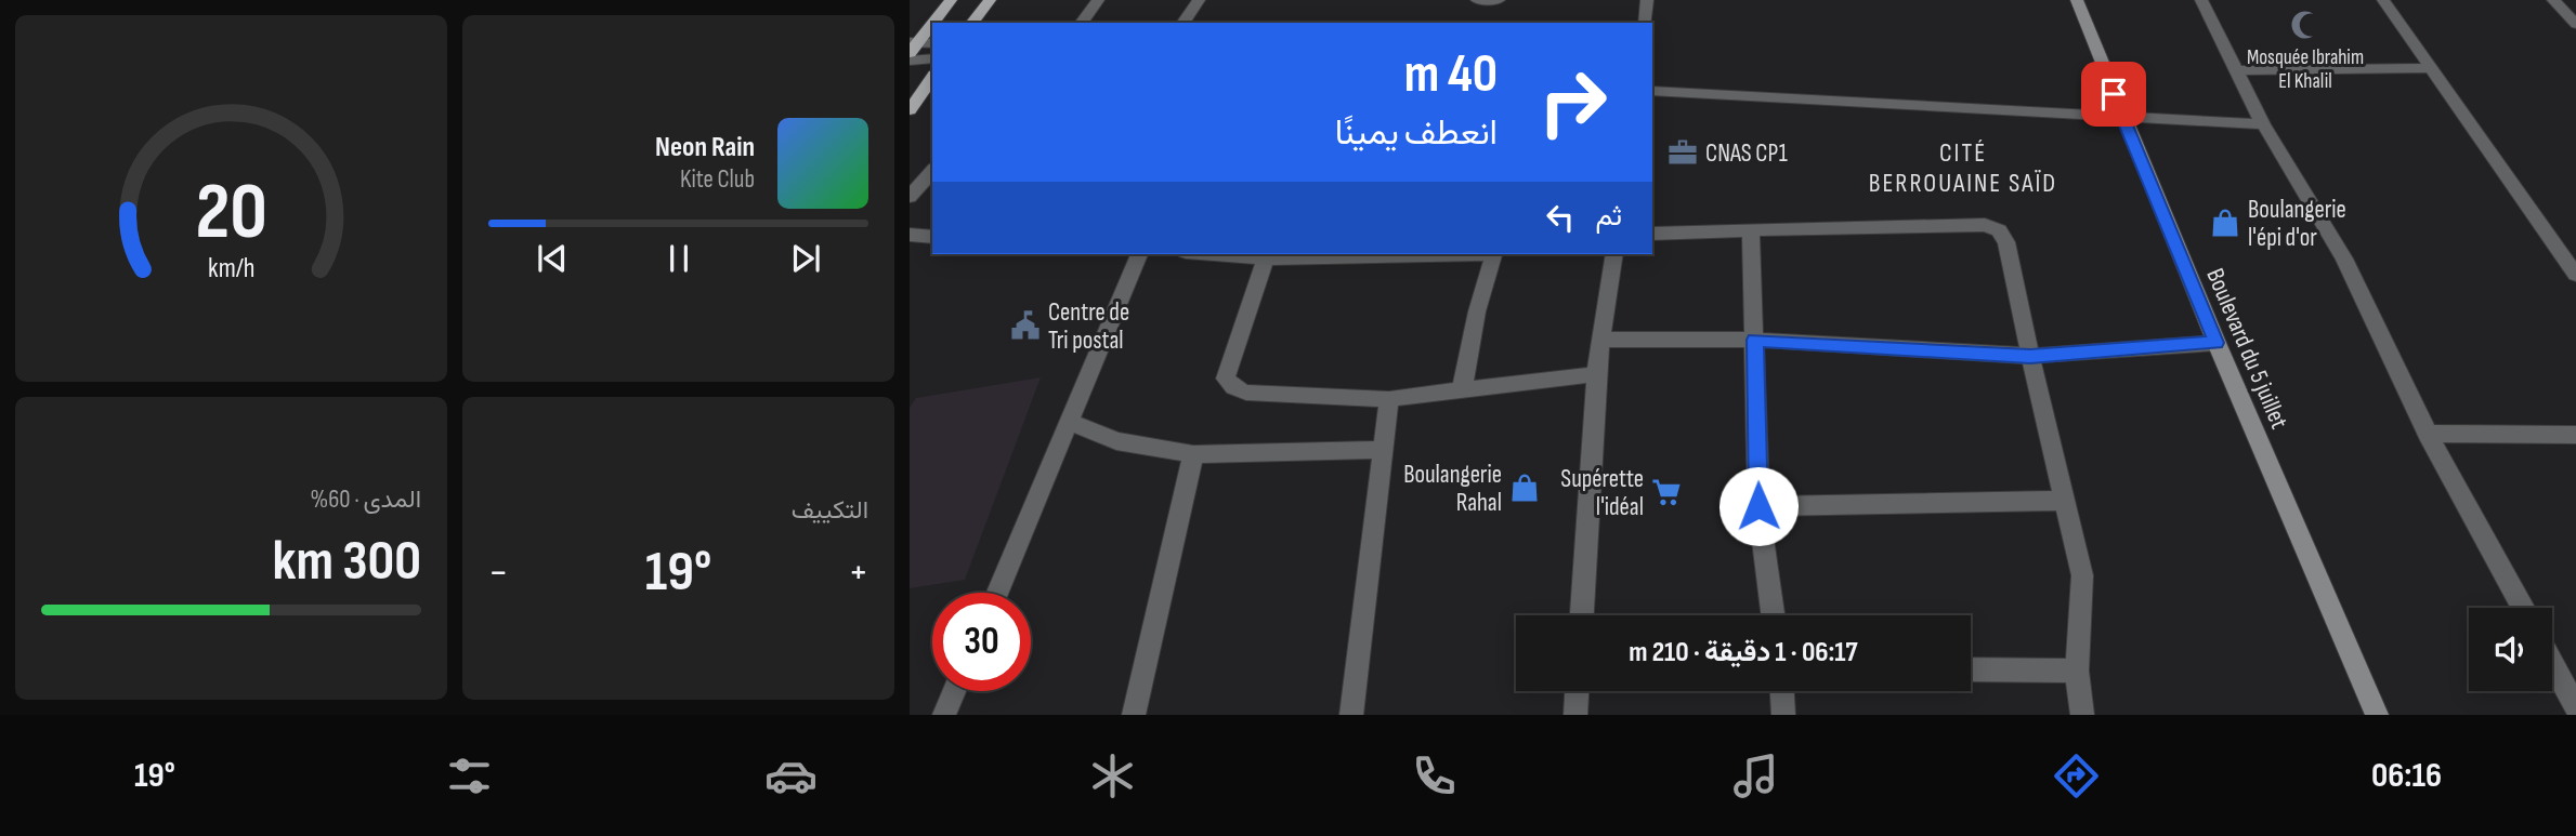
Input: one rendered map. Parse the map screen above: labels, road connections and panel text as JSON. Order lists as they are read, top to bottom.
{
  "streets": {
    "street": ["Boulevard du 5 juillet"]
  },
  "districts": ["CITÉ BERROUAINE SAÏD"],
  "places": {
    "mosque": ["Mosquée Ibrahim El Khalil"],
    "office": ["CNAS CP1"],
    "shop": ["Boulangerie l'épi d'or", "Boulangerie Rahal"],
    "public building": ["Centre de Tri postal"],
    "supermarket": ["Supérette l'idéal"]
  },
  "page": {
    "turn": ["40 m", "انعطف يمينًا"],
    "song": ["Neon Rain", "Kite Club"],
    "then": "ثم",
    "tile": [
      "التكييف",
      ["المدى · 60%", "300 km"]
    ],
    "heat": ["−", "19°", "+"],
    "limit": "30",
    "trip": "06:17 · 1 دقيقة · 210 m",
    "tabs": ["06:16", "19°"],
    "gauge": ["20", "km/h"]
  }
}
